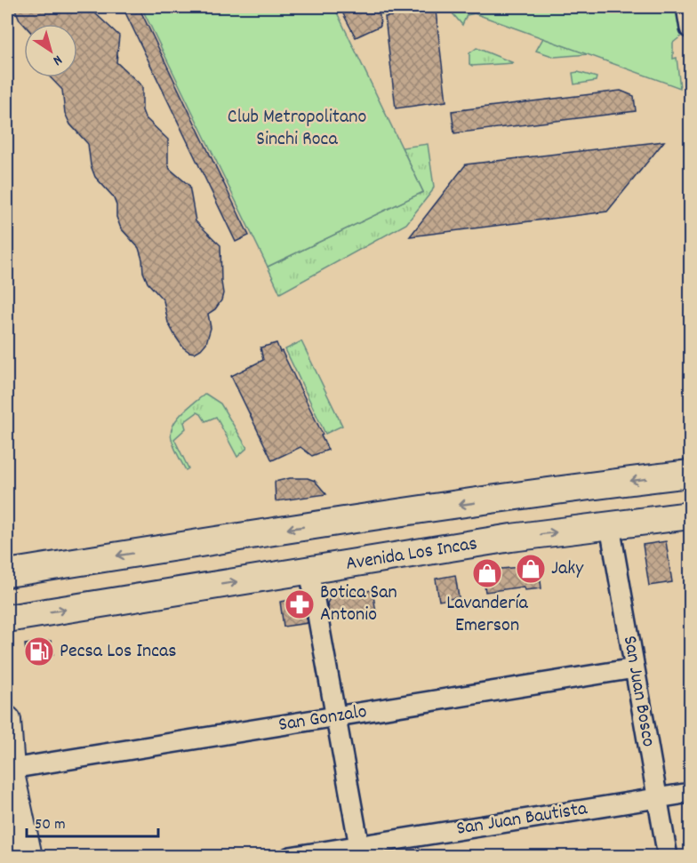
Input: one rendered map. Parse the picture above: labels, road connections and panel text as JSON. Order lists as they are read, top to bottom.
{
  "streets": {
    "main road": ["Avenida Los Incas"],
    "street": ["San Juan Bosco", "San Gonzalo", "San Juan Bautista"]
  },
  "crossings": [
    ["Avenida Los Incas", "San Juan Bosco"],
    ["San Juan Bosco", "San Gonzalo"],
    ["San Juan Bosco", "San Juan Bautista"]
  ],
  "parks": ["Club Metropolitano Sinchi Roca"],
  "places": {
    "shop": ["Jaky", "Lavandería Emerson"],
    "pharmacy": ["Botica San Antonio"],
    "fuel station": ["Pecsa Los Incas"]
  },
  "scale_bar": "50 m",
  "north": "bottom right"
}
